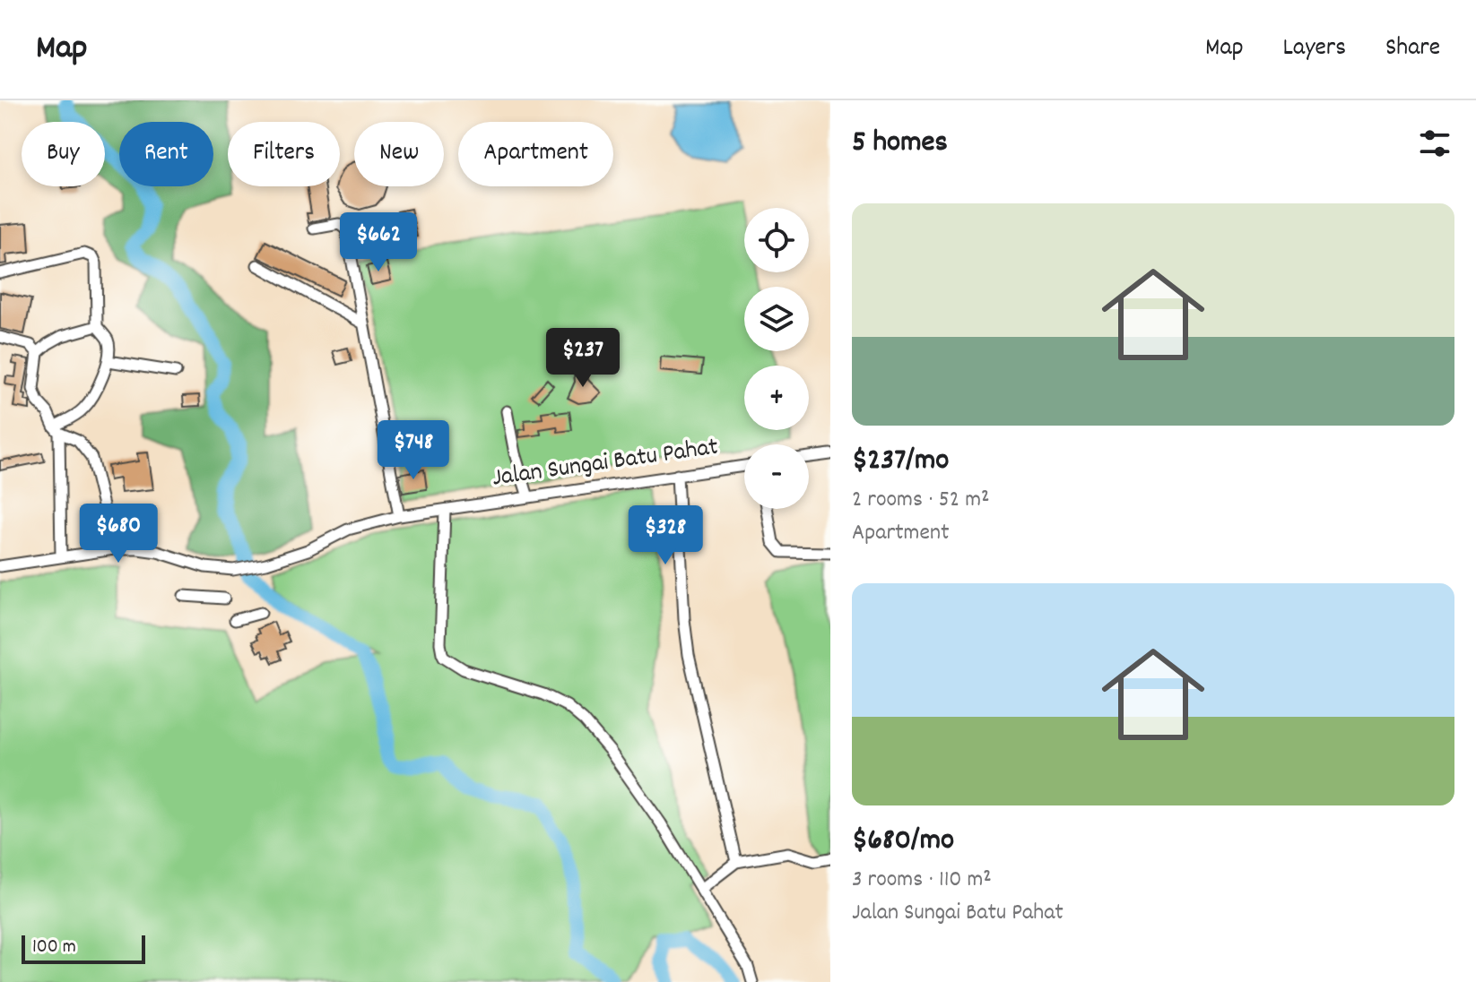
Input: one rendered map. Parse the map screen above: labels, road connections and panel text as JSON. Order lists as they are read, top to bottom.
{
  "streets": {
    "street": ["Jalan Sungai Batu Pahat"]
  },
  "scale_bar": "100 m",
  "page": {
    "header": "Map",
    "nav": ["Map", "Layers", "Share"],
    "heading": "5 homes",
    "chip": [
      "Buy",
      "Rent",
      "Filters",
      "New",
      "Apartment"
    ],
    "list": [
      {
        "name": "$237/mo",
        "note": "2 rooms · 52 m² · Apartment"
      },
      {
        "name": "$680/mo",
        "note": "3 rooms · 110 m² · Jalan Sungai Batu Pahat"
      }
    ],
    "map_buttons": ["+", "−"],
    "price": [
      "$662",
      "$237",
      "$748",
      "$680",
      "$328"
    ],
    "scale": "100 m"
  }
}
